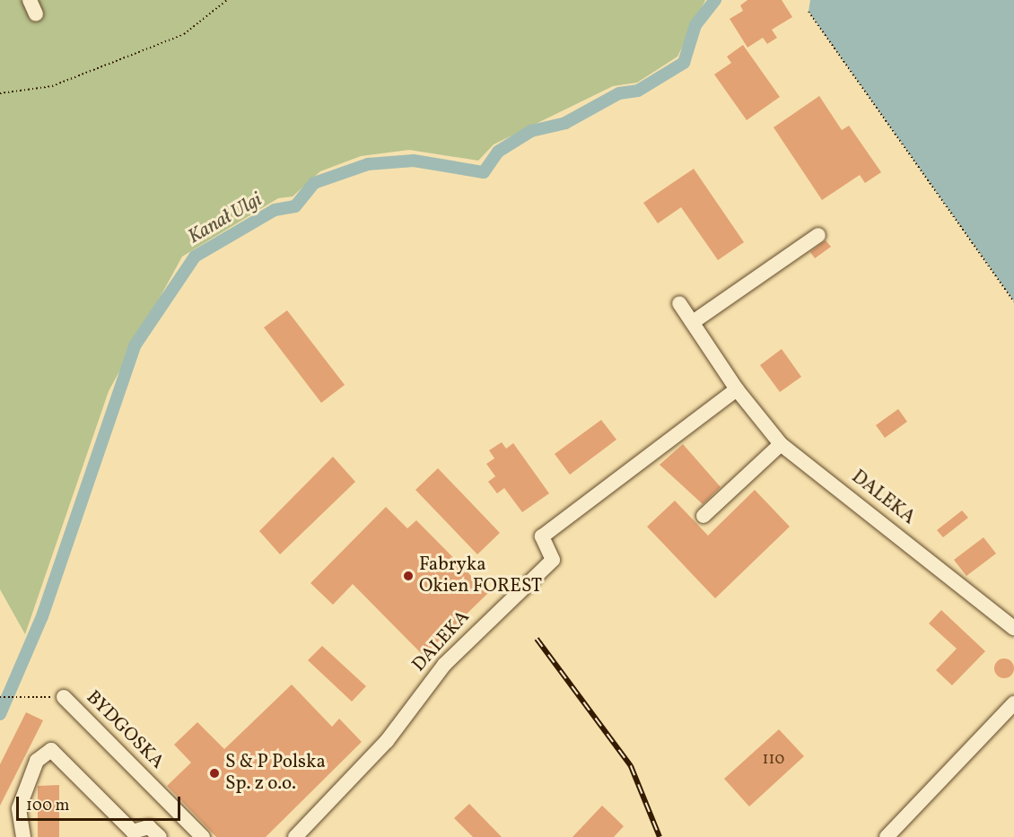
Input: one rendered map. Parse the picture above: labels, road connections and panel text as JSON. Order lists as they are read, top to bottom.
{
  "streets": {
    "street": ["DALEKA", "BYDGOSKA"]
  },
  "water": ["Kanał Ulgi"],
  "places": ["Fabryka Okien FOREST", "S & P Polska Sp. z o.o."],
  "house_numbers": ["110"],
  "scale_bar": "100 m"
}
